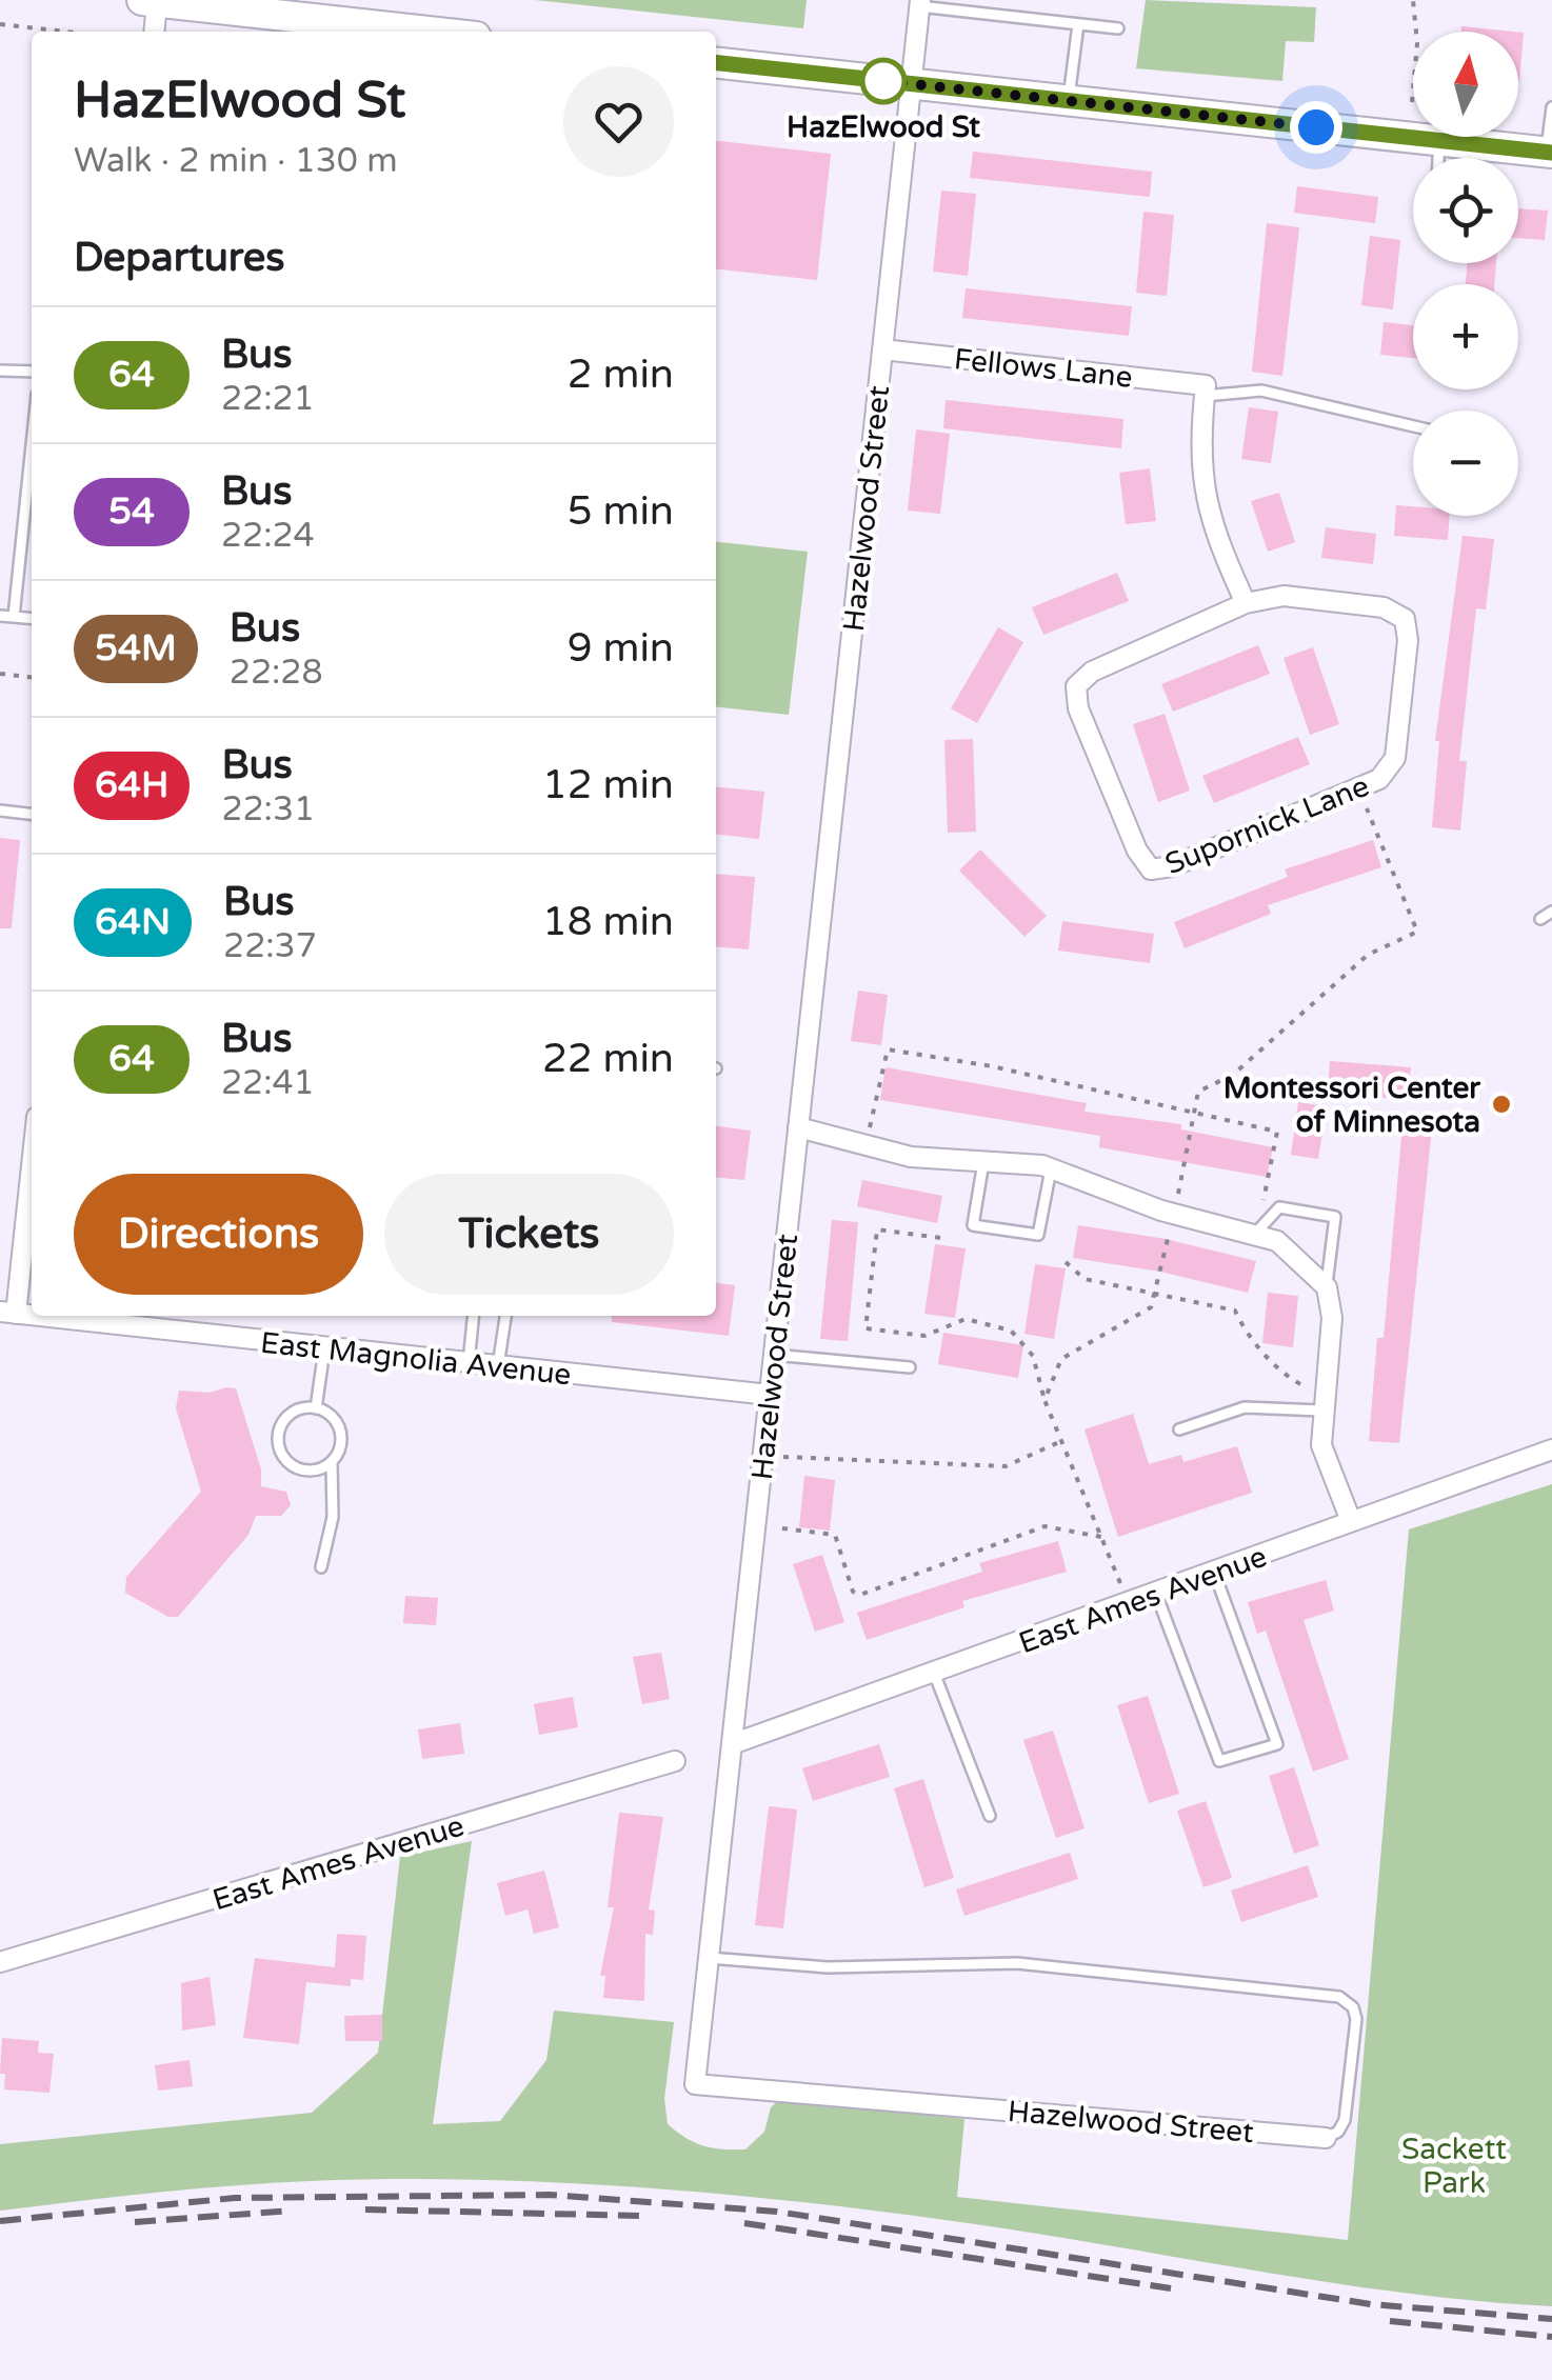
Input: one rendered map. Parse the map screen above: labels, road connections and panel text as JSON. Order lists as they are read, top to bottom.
{
  "streets": {
    "street": [
      "Fellows Lane",
      "Hazelwood Street",
      "Supornick Lane",
      "East Magnolia Avenue",
      "East Ames Avenue"
    ]
  },
  "crossings": [
    ["Fellows Lane", "Hazelwood Street"],
    ["Hazelwood Street", "East Magnolia Avenue"],
    ["Hazelwood Street", "East Ames Avenue"]
  ],
  "parks": ["Sackett Park"],
  "places": ["HazElwood St", "Montessori Center of Minnesota"],
  "lines": ["bus line 64"],
  "north": "top",
  "page": {
    "map_buttons": ["+", "−"],
    "heading": [
      ["HazElwood St", "Walk · 2 min · 130 m"],
      "Departures"
    ],
    "list": [
      {
        "mark": "64",
        "name": "Bus",
        "note": "22:21",
        "value": "2 min"
      },
      {
        "mark": "54",
        "name": "Bus",
        "note": "22:24",
        "value": "5 min"
      },
      {
        "mark": "54M",
        "name": "Bus",
        "note": "22:28",
        "value": "9 min"
      },
      {
        "mark": "64H",
        "name": "Bus",
        "note": "22:31",
        "value": "12 min"
      },
      {
        "mark": "64N",
        "name": "Bus",
        "note": "22:37",
        "value": "18 min"
      },
      {
        "mark": "64",
        "name": "Bus",
        "note": "22:41",
        "value": "22 min"
      }
    ],
    "buttons": ["Directions", "Tickets"]
  }
}
